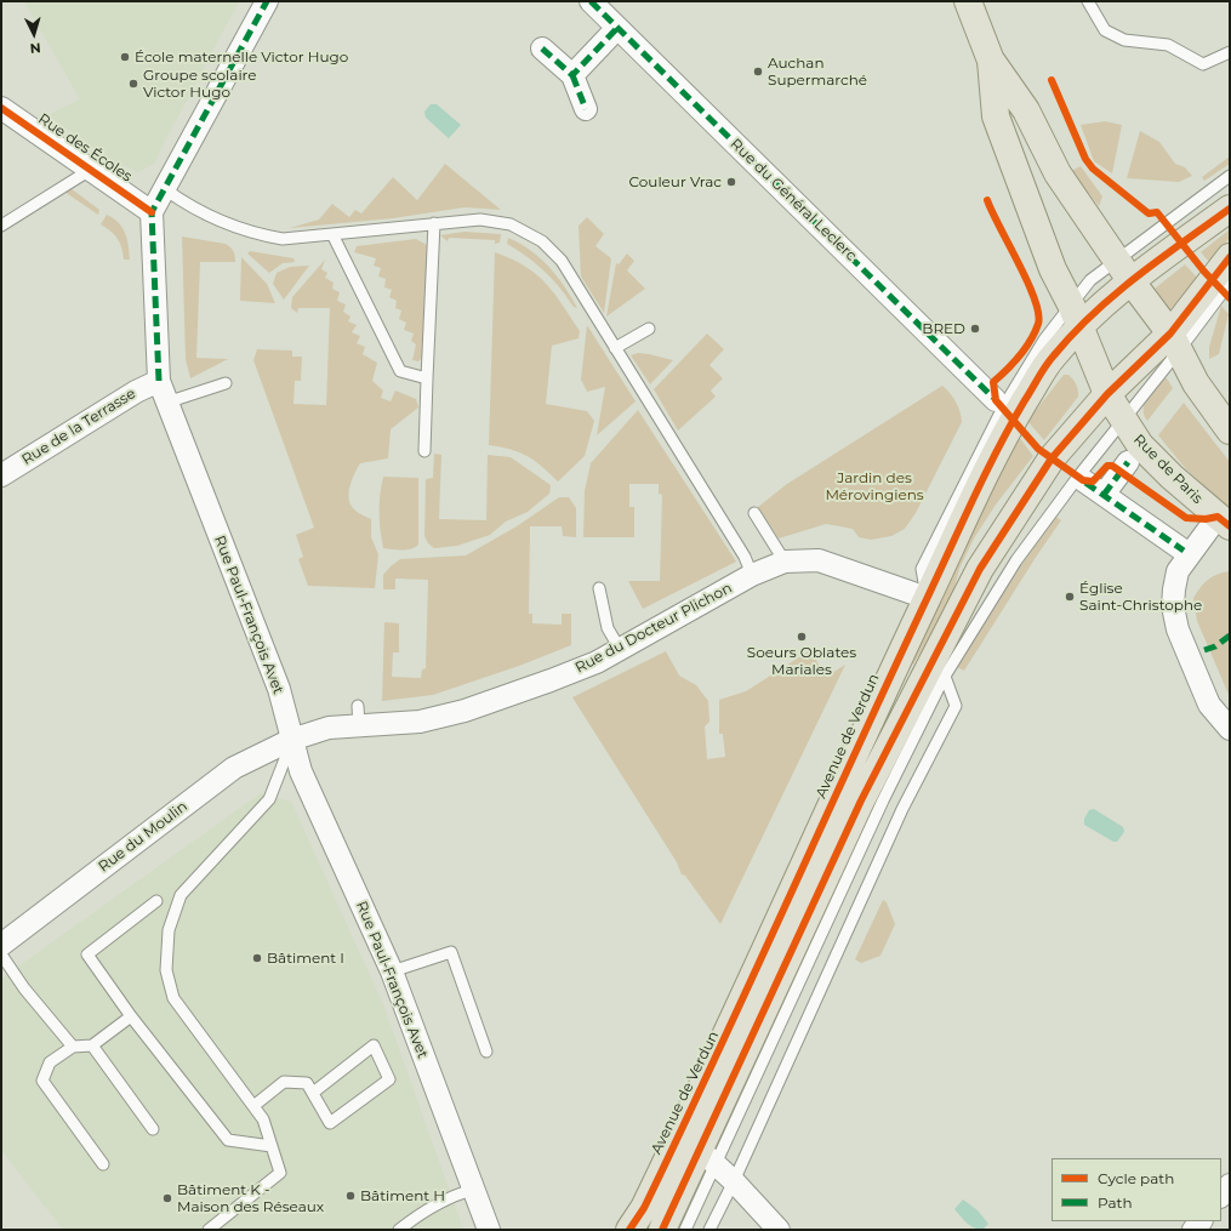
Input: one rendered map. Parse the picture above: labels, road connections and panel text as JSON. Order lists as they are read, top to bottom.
{
  "streets": {
    "main road": ["Rue de Paris", "Avenue de Verdun"],
    "street": [
      "Rue des Écoles",
      "Rue du Général Leclerc",
      "Rue de la Terrasse",
      "Rue Paul-François Avet",
      "Rue du Docteur Plichon",
      "Rue du Moulin"
    ]
  },
  "crossings": [
    ["Rue des Écoles", "Rue Paul-François Avet"],
    ["Rue de la Terrasse", "Rue Paul-François Avet"],
    ["Rue de Paris", "Avenue de Verdun"],
    ["Rue Paul-François Avet", "Rue du Docteur Plichon"],
    ["Rue Paul-François Avet", "Rue du Moulin"],
    ["Rue du Docteur Plichon", "Avenue de Verdun"],
    ["Rue du Docteur Plichon", "Rue du Moulin"]
  ],
  "parks": ["Jardin des Mérovingiens"],
  "places": [
    "École maternelle Victor Hugo",
    "Auchan Supermarché",
    "Groupe scolaire Victor Hugo",
    "Couleur Vrac",
    "BRED",
    "Église Saint-Christophe",
    "Soeurs Oblates Mariales",
    "Bâtiment I",
    "Bâtiment H",
    "Bâtiment K - Maison des Réseaux"
  ],
  "legend": ["Cycle path", "Path"],
  "north": "bottom"
}
